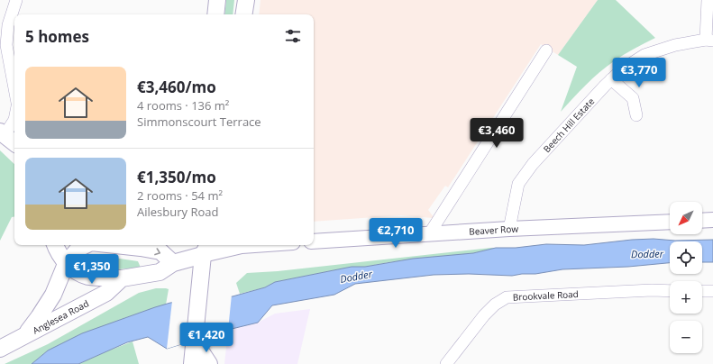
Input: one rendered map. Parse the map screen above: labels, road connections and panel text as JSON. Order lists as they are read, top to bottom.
{
  "streets": {
    "main road": ["Anglesea Road"],
    "street": ["Beech Hill Estate", "Beaver Row", "Brookvale Road"]
  },
  "crossings": [
    ["Beech Hill Estate", "Beaver Row"]
  ],
  "water": ["Dodder"],
  "north": "bottom left",
  "page": {
    "heading": "5 homes",
    "price": [
      "€3,770",
      "€3,460",
      "€2,710",
      "€1,350",
      "€1,420"
    ],
    "list": [
      {
        "name": "€3,460/mo",
        "note": "4 rooms · 136 m² · Simmonscourt Terrace"
      },
      {
        "name": "€1,350/mo",
        "note": "2 rooms · 54 m² · Ailesbury Road"
      }
    ],
    "map_buttons": ["+", "−"]
  }
}
